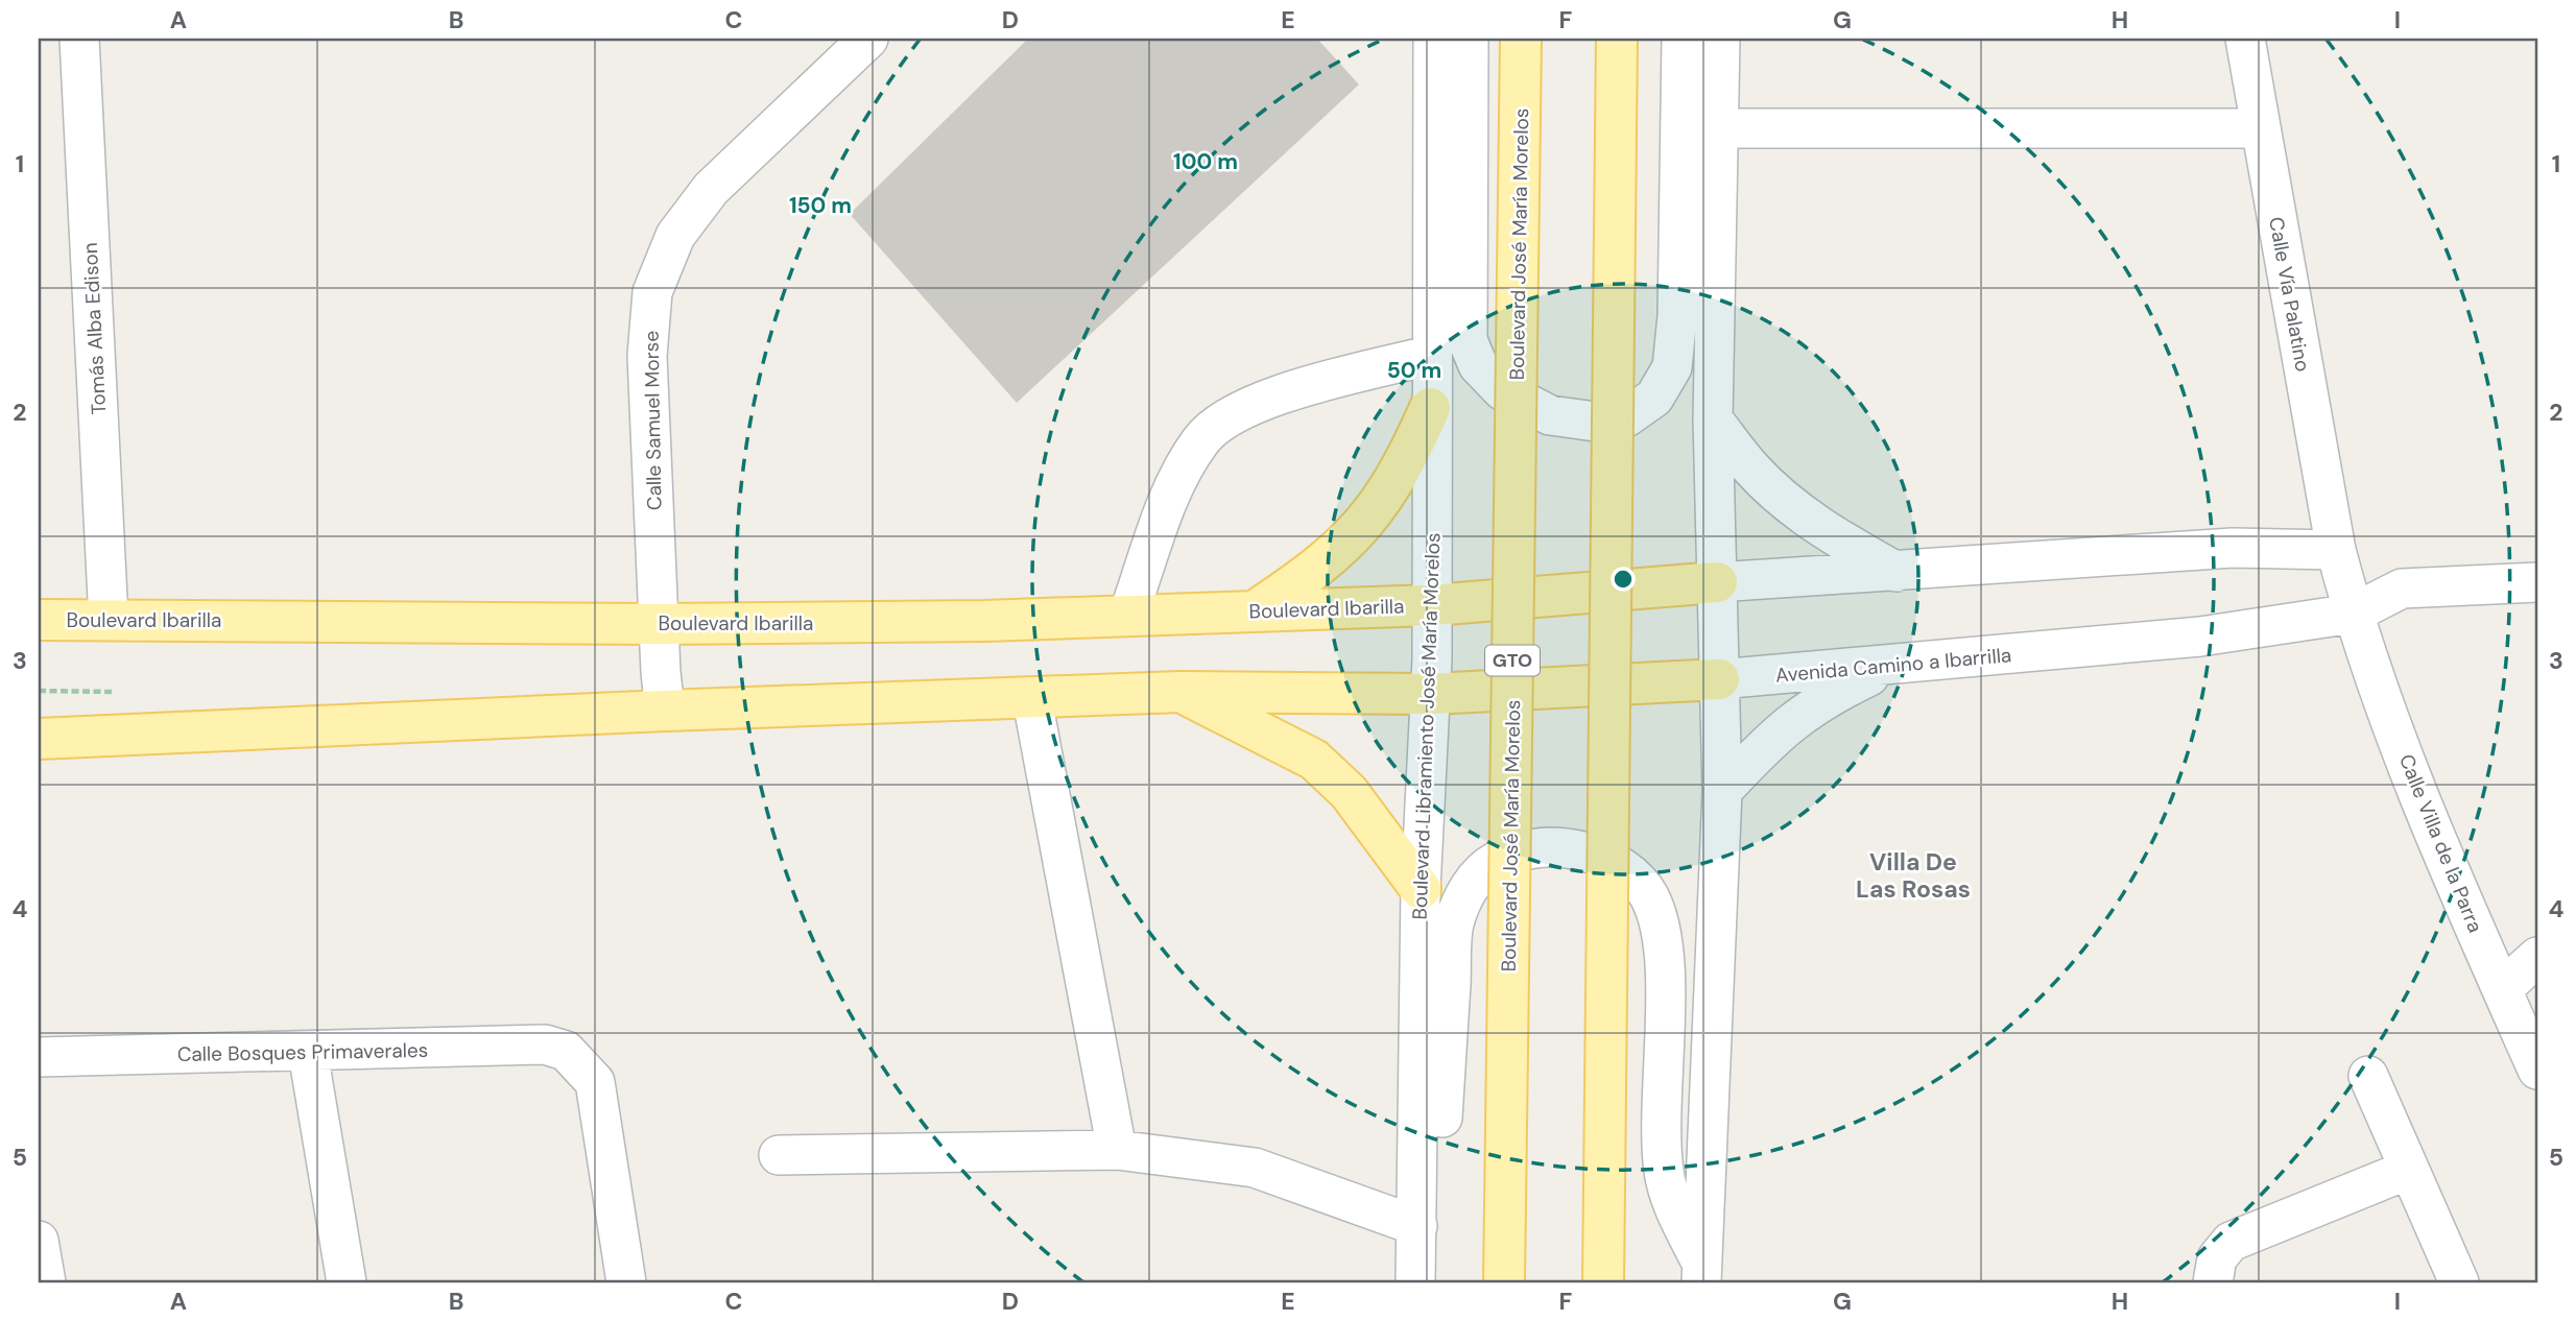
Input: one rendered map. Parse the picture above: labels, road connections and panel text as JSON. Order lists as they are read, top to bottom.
{
  "streets": {
    "main road": [
      "Boulevard José María Morelos",
      "Boulevard Ibarilla",
      "GTO",
      "Avenida Camino a Ibarrilla"
    ],
    "street": [
      "Calle Vía Palatino",
      "Tomás Alba Edison",
      "Calle Samuel Morse",
      "Boulevard Libramiento José María Morelos",
      "Calle Villa de la Parra",
      "Calle Bosques Primaverales"
    ]
  },
  "crossings": [
    ["Calle Vía Palatino", "Avenida Camino a Ibarrilla"],
    ["Calle Vía Palatino", "Calle Villa de la Parra"],
    ["Tomás Alba Edison", "Boulevard Ibarilla"],
    ["Calle Samuel Morse", "Boulevard Ibarilla"],
    ["Boulevard Ibarilla", "Boulevard Libramiento José María Morelos"],
    ["Avenida Camino a Ibarrilla", "Boulevard Libramiento José María Morelos"],
    ["Avenida Camino a Ibarrilla", "Calle Villa de la Parra"]
  ],
  "districts": ["Villa De Las Rosas"],
  "grid": {
    "columns": [
      "A",
      "B",
      "C",
      "D",
      "E",
      "F",
      "G",
      "H",
      "I"
    ],
    "rows": [
      "1",
      "2",
      "3",
      "4",
      "5"
    ]
  },
  "rings": ["100 m", "150 m", "50 m"]
}
